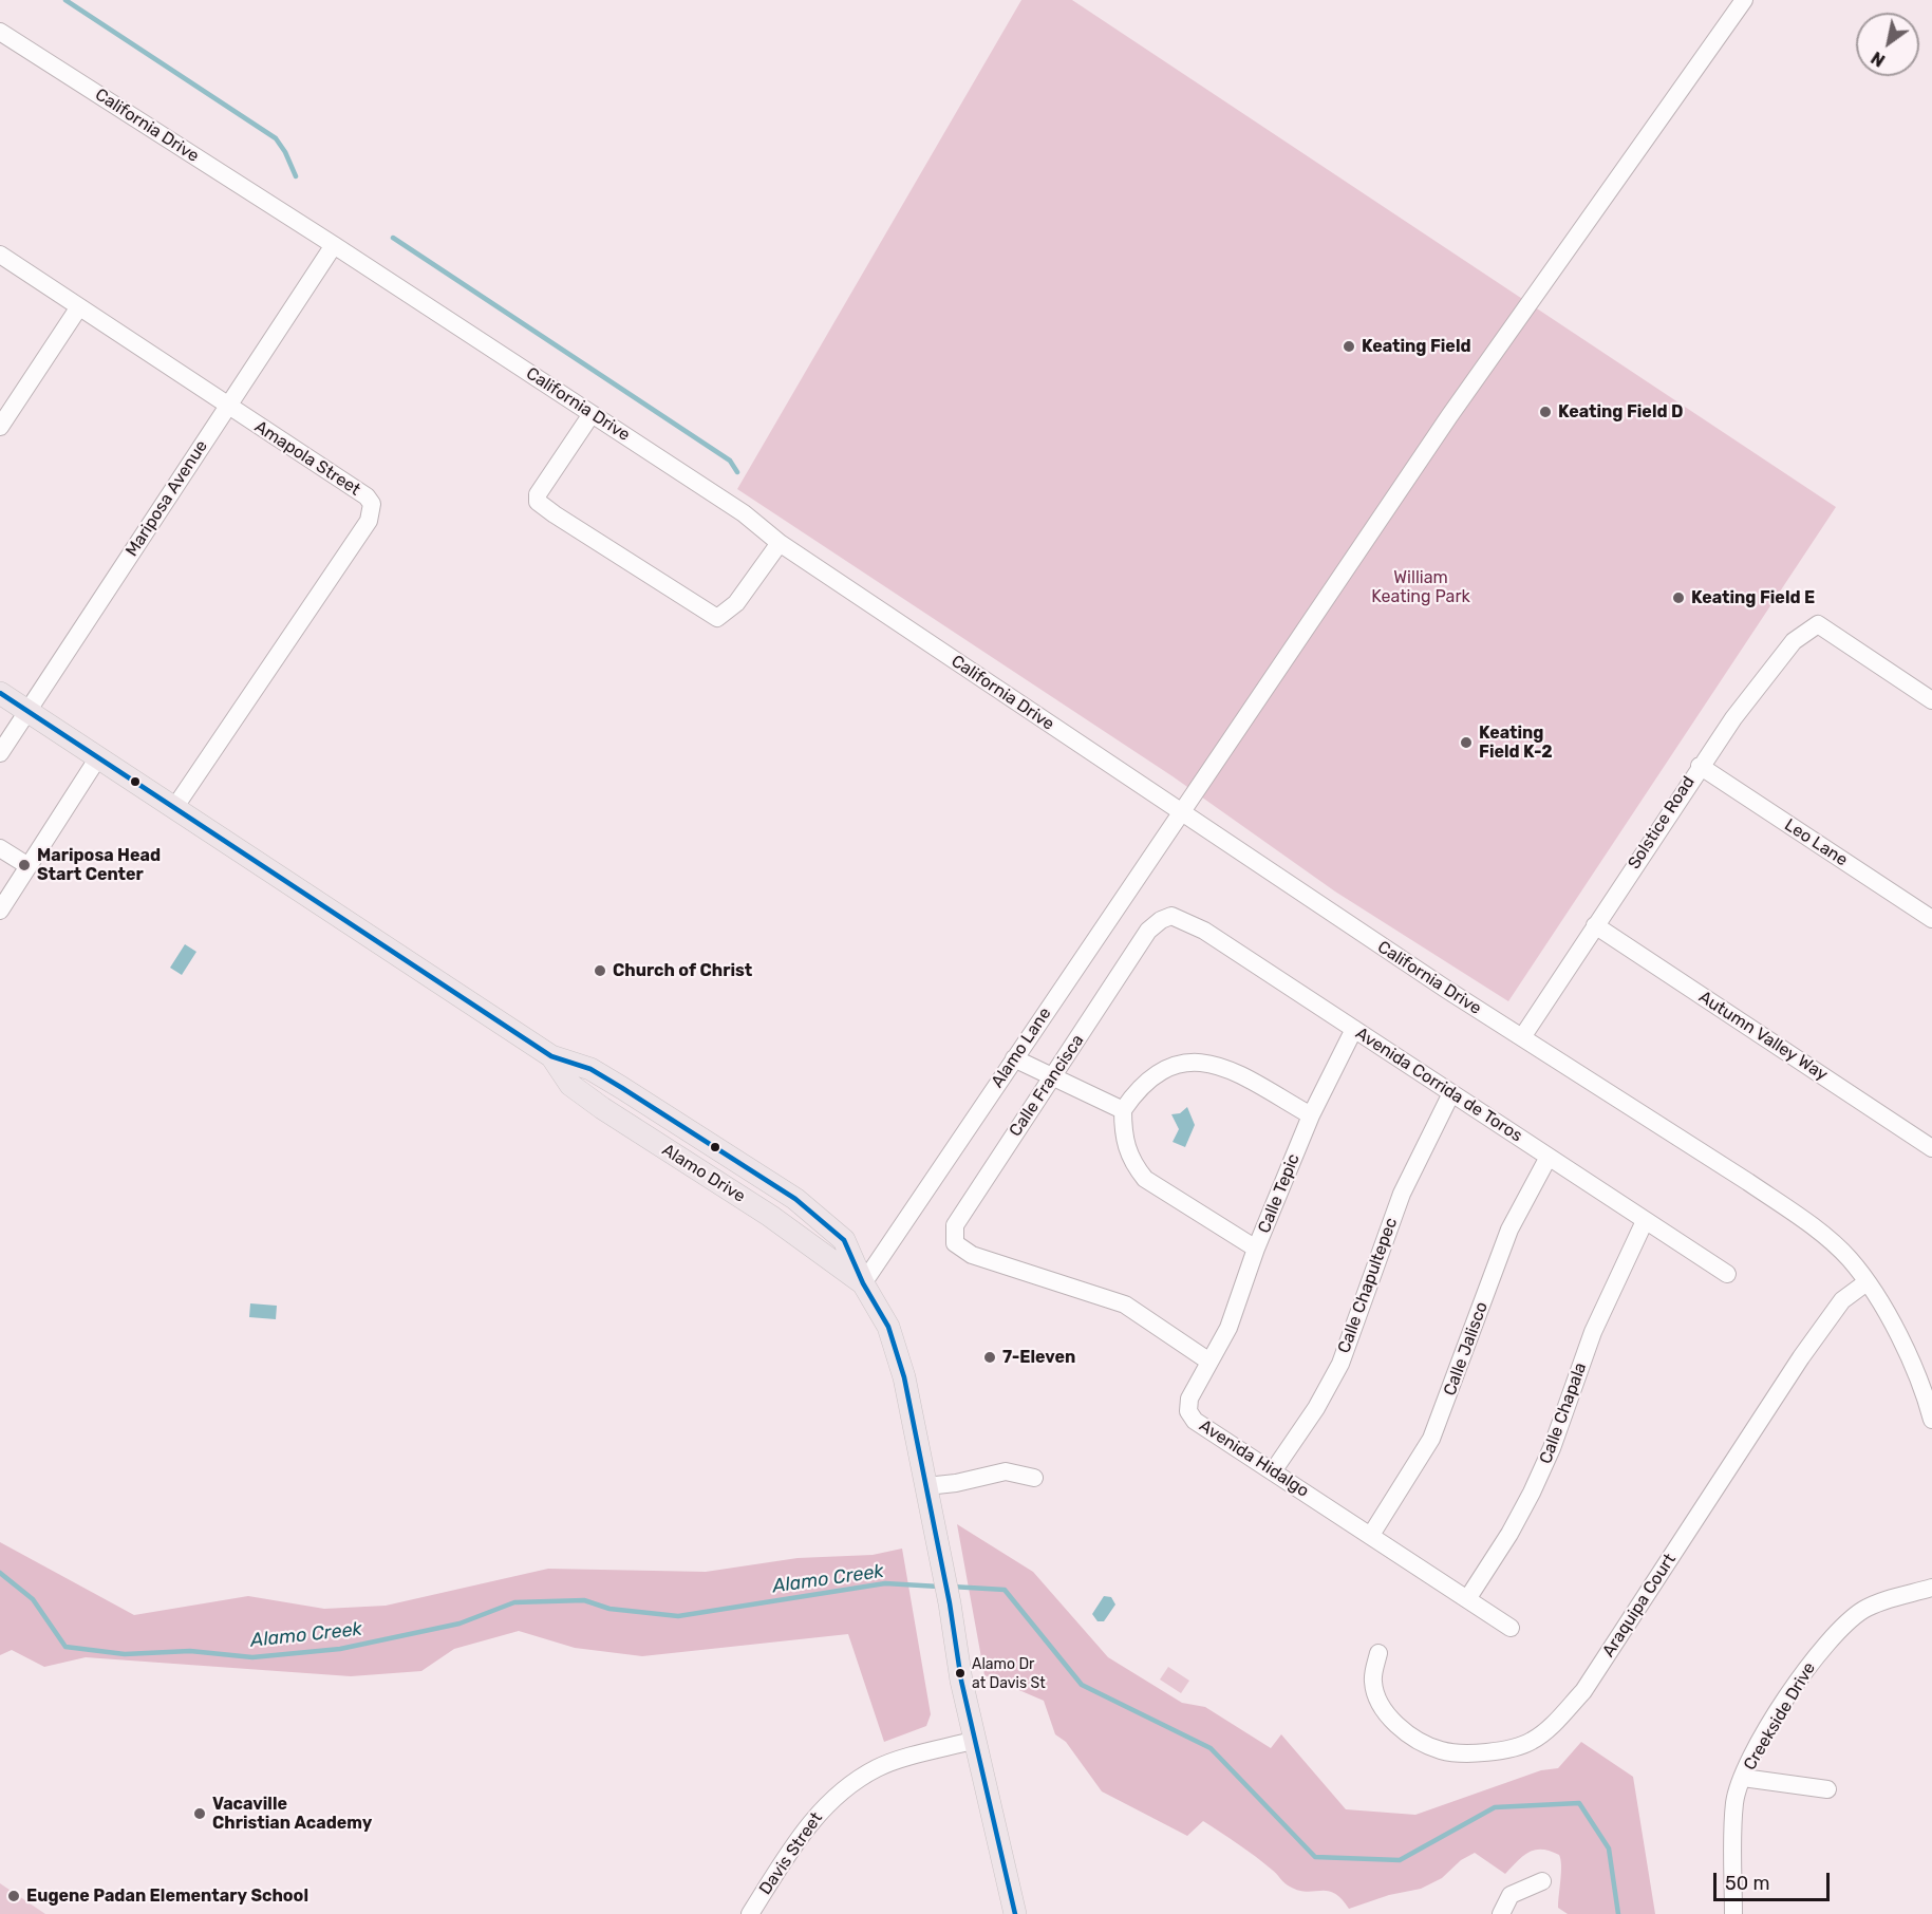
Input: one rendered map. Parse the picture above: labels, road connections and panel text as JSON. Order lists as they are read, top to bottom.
{
  "streets": {
    "main road": ["Alamo Drive"],
    "street": [
      "California Drive",
      "Amapola Street",
      "Mariposa Avenue",
      "Solstice Road",
      "Leo Lane",
      "Autumn Valley Way",
      "Alamo Lane",
      "Avenida Corrida de Toros",
      "Calle Francisca",
      "Calle Tepic",
      "Calle Chapultepec",
      "Calle Jalisco",
      "Calle Chapala",
      "Avenida Hidalgo",
      "Araquipa Court",
      "Creekside Drive",
      "Davis Street"
    ]
  },
  "crossings": [
    ["California Drive", "Mariposa Avenue"],
    ["California Drive", "Solstice Road"],
    ["California Drive", "Alamo Lane"],
    ["California Drive", "Araquipa Court"],
    ["Amapola Street", "Mariposa Avenue"],
    ["Amapola Street", "Alamo Drive"],
    ["Mariposa Avenue", "Alamo Drive"],
    ["Solstice Road", "Leo Lane"],
    ["Solstice Road", "Autumn Valley Way"],
    ["Alamo Lane", "Alamo Drive"],
    ["Avenida Corrida de Toros", "Calle Francisca"],
    ["Avenida Corrida de Toros", "Calle Tepic"],
    ["Avenida Corrida de Toros", "Calle Chapultepec"],
    ["Avenida Corrida de Toros", "Calle Jalisco"],
    ["Avenida Corrida de Toros", "Calle Chapala"],
    ["Calle Francisca", "Calle Tepic"],
    ["Calle Francisca", "Avenida Hidalgo"],
    ["Alamo Drive", "Davis Street"],
    ["Calle Tepic", "Avenida Hidalgo"],
    ["Calle Chapultepec", "Avenida Hidalgo"],
    ["Calle Jalisco", "Avenida Hidalgo"],
    ["Calle Chapala", "Avenida Hidalgo"]
  ],
  "water": ["Alamo Creek"],
  "parks": ["William Keating Park"],
  "places": [
    "Keating Field",
    "Keating Field D",
    "Keating Field E",
    "Keating Field K-2",
    "Mariposa Head Start Center",
    "Church of Christ",
    "7-Eleven",
    "Alamo Dr at Davis St",
    "Vacaville Christian Academy",
    "Eugene Padan Elementary School"
  ],
  "scale_bar": "50 m",
  "north": "bottom left"
}
